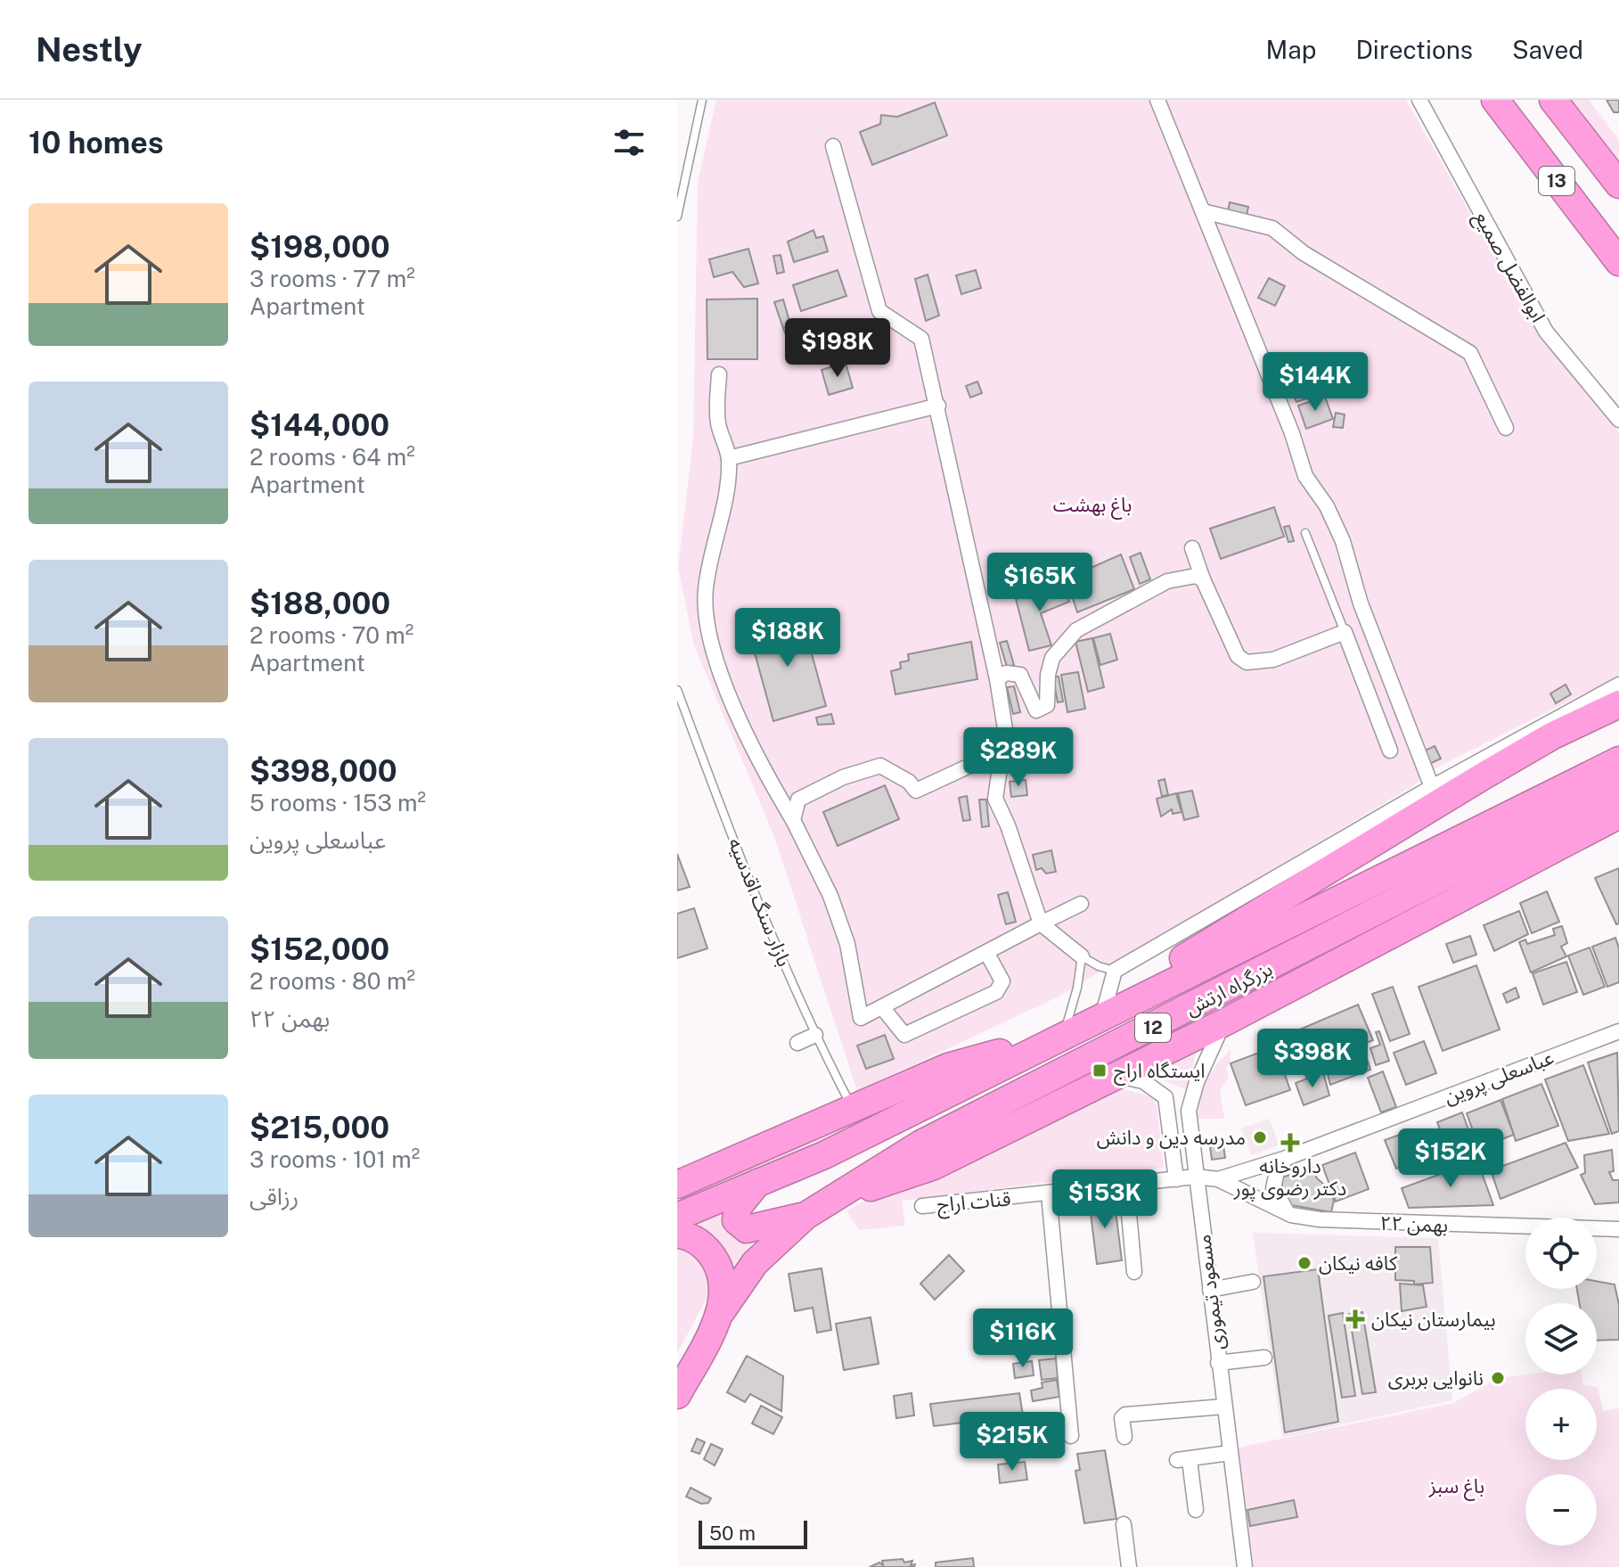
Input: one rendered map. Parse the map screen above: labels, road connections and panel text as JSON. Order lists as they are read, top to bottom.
{
  "streets": {
    "highway": ["13", "بزرگراه ارتش", "12"],
    "street": [
      "ابوالفضل صمیع",
      "عباسعلی پروین",
      "قنات اراج",
      "۲۲ بهمن",
      "مسعود تیموری"
    ],
    "lane": ["بازار سنگ اقدسیه"]
  },
  "crossings": [
    ["عباسعلی پروین", "قنات اراج"],
    ["عباسعلی پروین", "۲۲ بهمن"],
    ["قنات اراج", "۲۲ بهمن"],
    ["قنات اراج", "مسعود تیموری"]
  ],
  "parks": ["باغ بهشت", "باغ سبز"],
  "places": {
    "transit": ["ایستگاه اراج"],
    "other": ["مدرسه دین و دانش", "کافه نیکان", "نانوایی بربری"],
    "health": ["داروخانه دکتر رضوی پور", "بیمارستان نیکان"]
  },
  "scale_bar": "50 m",
  "page": {
    "header": "Nestly",
    "nav": ["Map", "Directions", "Saved"],
    "heading": "10 homes",
    "list": [
      {
        "name": "$198,000",
        "note": "3 rooms · 77 m² · Apartment"
      },
      {
        "name": "$144,000",
        "note": "2 rooms · 64 m² · Apartment"
      },
      {
        "name": "$188,000",
        "note": "2 rooms · 70 m² · Apartment"
      },
      {
        "name": "$398,000",
        "note": "5 rooms · 153 m² · عباسعلی پروین"
      },
      {
        "name": "$152,000",
        "note": "2 rooms · 80 m² · ۲۲ بهمن"
      },
      {
        "name": "$215,000",
        "note": "3 rooms · 101 m² · رزاقی"
      }
    ],
    "price": [
      "$198K",
      "$144K",
      "$165K",
      "$188K",
      "$289K",
      "$398K",
      "$152K",
      "$153K",
      "$116K",
      "$215K"
    ],
    "map_buttons": ["+", "−"],
    "scale": "50 m"
  }
}
